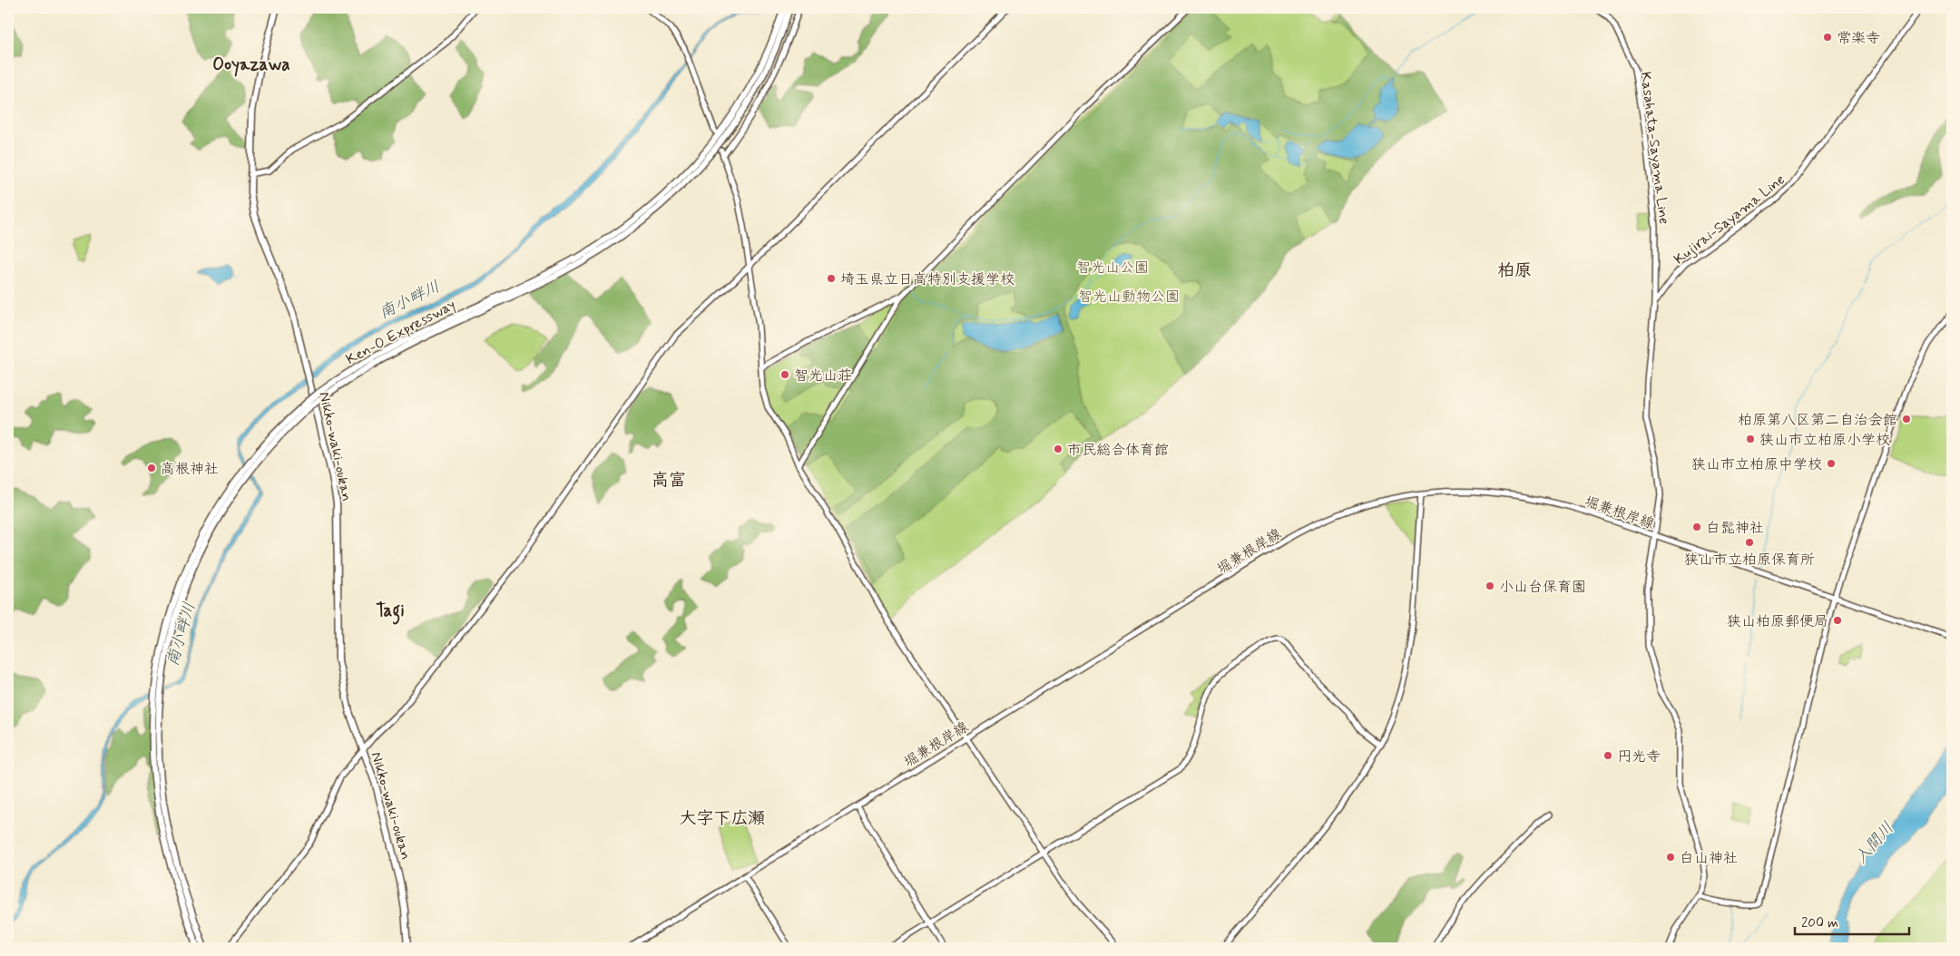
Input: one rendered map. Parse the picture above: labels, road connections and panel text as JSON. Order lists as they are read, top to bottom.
{
  "streets": {
    "highway": ["Ken-O Expressway", "Nikko-waki-oukan"],
    "street": ["Kasahata-Sayama Line", "Kujirai-Sayama Line", "堀兼根岸線"]
  },
  "crossings": [
    ["Kasahata-Sayama Line", "Kujirai-Sayama Line"]
  ],
  "districts": [
    "Ooyazawa",
    "柏原",
    "高富",
    "Tagi",
    "大字下広瀬"
  ],
  "water": ["南小畔川", "入間川"],
  "parks": ["智光山公園", "智光山動物公園"],
  "places": [
    "常楽寺",
    "埼玉県立日高特別支援学校",
    "智光山荘",
    "柏原第八区第二自治会館",
    "狭山市立柏原小学校",
    "市民総合体育館",
    "狭山市立柏原中学校",
    "高根神社",
    "白髭神社",
    "狭山市立柏原保育所",
    "小山台保育園",
    "狭山柏原郵便局",
    "円光寺",
    "白山神社"
  ],
  "scale_bar": "200 m"
}
